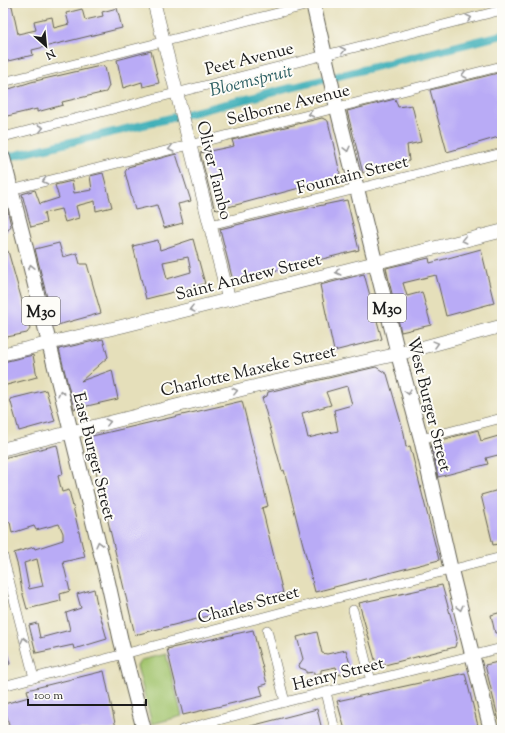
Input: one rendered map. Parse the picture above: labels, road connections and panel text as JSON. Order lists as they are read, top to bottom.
{
  "streets": {
    "main road": ["M30", "West Burger Street", "East Burger Street"],
    "street": [
      "Peet Avenue",
      "Selborne Avenue",
      "Oliver Tambo",
      "Fountain Street",
      "Saint Andrew Street",
      "Charlotte Maxeke Street",
      "Charles Street",
      "Henry Street"
    ]
  },
  "crossings": [
    ["Peet Avenue", "Oliver Tambo"],
    ["Peet Avenue", "M30"],
    ["Peet Avenue", "West Burger Street"],
    ["Selborne Avenue", "Oliver Tambo"],
    ["Selborne Avenue", "M30"],
    ["Selborne Avenue", "West Burger Street"],
    ["Selborne Avenue", "East Burger Street"],
    ["Oliver Tambo", "Fountain Street"],
    ["Oliver Tambo", "Saint Andrew Street"],
    ["Fountain Street", "West Burger Street"],
    ["Saint Andrew Street", "West Burger Street"],
    ["Saint Andrew Street", "East Burger Street"],
    ["M30", "West Burger Street"],
    ["M30", "East Burger Street"],
    ["Charlotte Maxeke Street", "West Burger Street"],
    ["Charlotte Maxeke Street", "East Burger Street"],
    ["West Burger Street", "Charles Street"],
    ["West Burger Street", "Henry Street"],
    ["East Burger Street", "Charles Street"]
  ],
  "one_way": [
    "Selborne Avenue",
    "Saint Andrew Street",
    "Charlotte Maxeke Street",
    "West Burger Street",
    "East Burger Street"
  ],
  "water": ["Bloemspruit"],
  "scale_bar": "100 m",
  "north": "bottom right"
}
